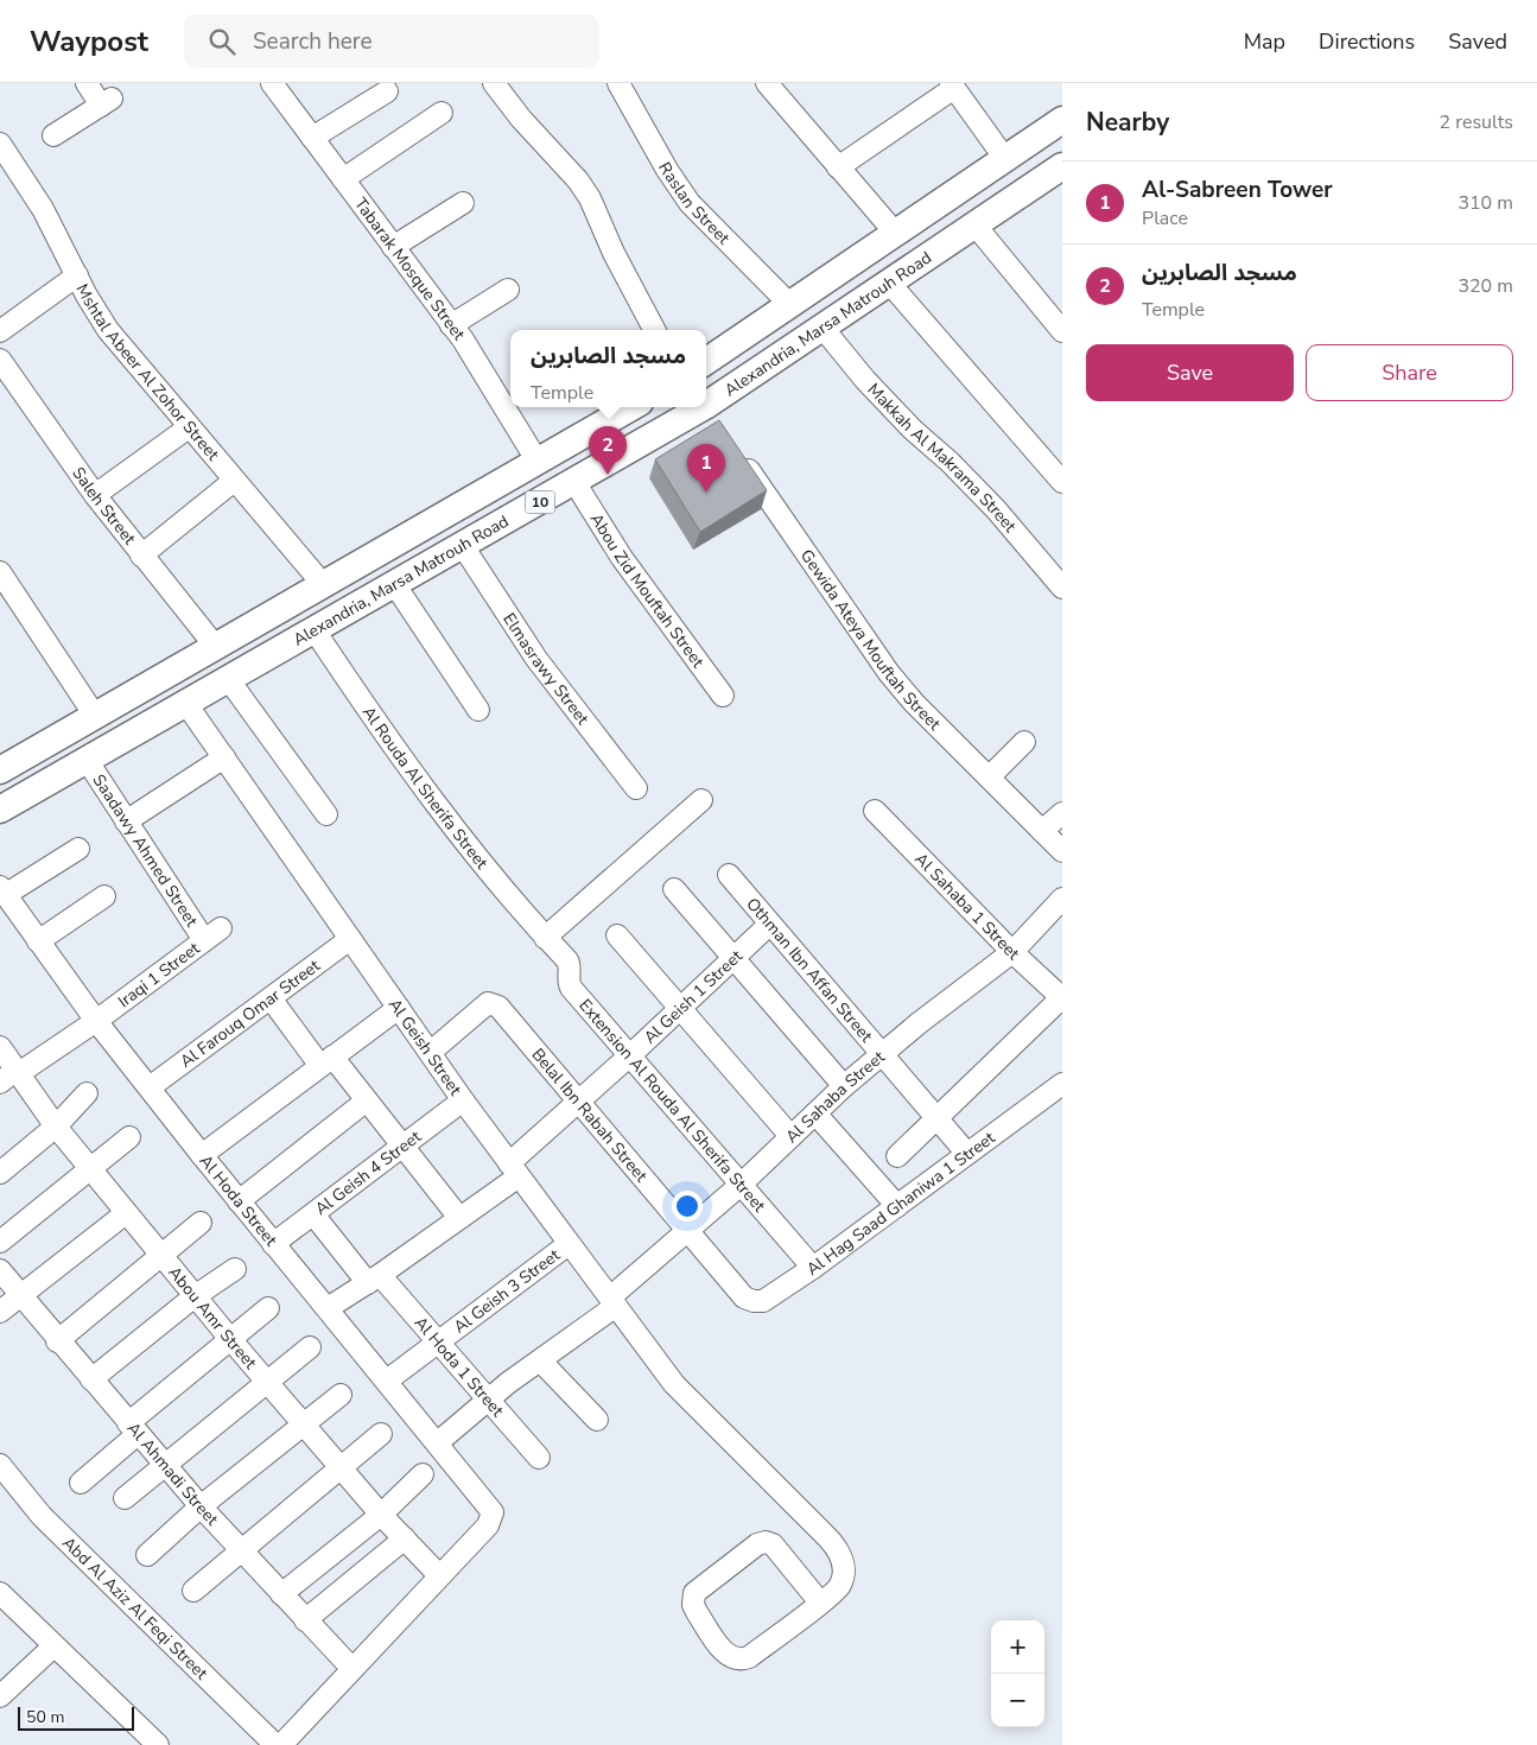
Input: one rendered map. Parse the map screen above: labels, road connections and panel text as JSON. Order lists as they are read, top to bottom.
{
  "streets": {
    "main road": ["Alexandria, Marsa Matrouh Road", "10"],
    "street": [
      "Raslan Street",
      "Tabarak Mosque Street",
      "Mshtal Abeer Al Zohor Street",
      "Makkah Al Makrama Street",
      "Saleh Street",
      "Abou Zid Mouftah Street",
      "Gewida Ateya Mouftah Street",
      "Elmasrawy Street",
      "Al Rouda Al Sherifa Street",
      "Saadawy Ahmed Street",
      "Al Sahaba 1 Street",
      "Othman Ibn Affan Street",
      "Iraqi 1 Street",
      "Al Geish 1 Street",
      "Al Farouq Omar Street",
      "Al Geish Street",
      "Al Sahaba Street",
      "Extension Al Rouda Al Sherifa Street",
      "Belal Ibn Rabah Street",
      "Al Geish 4 Street",
      "Al Hoda Street",
      "Al Hag Saad Ghaniwa 1 Street",
      "Al Geish 3 Street",
      "Abou Amr Street",
      "Al Hoda 1 Street",
      "Al Ahmadi Street",
      "Abd Al Aziz Al Feqi Street"
    ]
  },
  "crossings": [
    ["Tabarak Mosque Street", "10"],
    ["Alexandria, Marsa Matrouh Road", "Makkah Al Makrama Street"],
    ["Alexandria, Marsa Matrouh Road", "Abou Zid Mouftah Street"],
    ["Alexandria, Marsa Matrouh Road", "Elmasrawy Street"],
    ["Alexandria, Marsa Matrouh Road", "Al Rouda Al Sherifa Street"],
    ["Alexandria, Marsa Matrouh Road", "Saadawy Ahmed Street"],
    ["Alexandria, Marsa Matrouh Road", "Al Geish Street"],
    ["Mshtal Abeer Al Zohor Street", "10"],
    ["10", "Saleh Street"],
    ["Al Rouda Al Sherifa Street", "Extension Al Rouda Al Sherifa Street"],
    ["Saadawy Ahmed Street", "Iraqi 1 Street"],
    ["Al Sahaba 1 Street", "Al Sahaba Street"],
    ["Othman Ibn Affan Street", "Al Geish 1 Street"],
    ["Othman Ibn Affan Street", "Al Sahaba Street"],
    ["Othman Ibn Affan Street", "Al Hag Saad Ghaniwa 1 Street"],
    ["Iraqi 1 Street", "Al Hoda Street"],
    ["Iraqi 1 Street", "Abou Amr Street"],
    ["Al Geish 1 Street", "Al Geish Street"],
    ["Al Geish 1 Street", "Extension Al Rouda Al Sherifa Street"],
    ["Al Geish 1 Street", "Belal Ibn Rabah Street"],
    ["Al Geish 1 Street", "Al Hoda Street"],
    ["Al Geish 1 Street", "Al Hoda 1 Street"],
    ["Al Farouq Omar Street", "Al Geish Street"],
    ["Al Farouq Omar Street", "Al Hoda Street"],
    ["Al Geish Street", "Al Sahaba Street"],
    ["Al Geish Street", "Belal Ibn Rabah Street"],
    ["Al Geish Street", "Al Geish 4 Street"],
    ["Al Geish Street", "Al Geish 3 Street"],
    ["Al Sahaba Street", "Extension Al Rouda Al Sherifa Street"],
    ["Al Sahaba Street", "Belal Ibn Rabah Street"],
    ["Al Sahaba Street", "Al Hoda Street"],
    ["Al Sahaba Street", "Al Hoda 1 Street"],
    ["Extension Al Rouda Al Sherifa Street", "Al Hag Saad Ghaniwa 1 Street"],
    ["Belal Ibn Rabah Street", "Al Hag Saad Ghaniwa 1 Street"],
    ["Al Geish 4 Street", "Al Hoda Street"],
    ["Al Geish 4 Street", "Al Hoda 1 Street"],
    ["Al Hoda Street", "Al Geish 3 Street"],
    ["Al Hoda Street", "Abou Amr Street"],
    ["Al Geish 3 Street", "Al Hoda 1 Street"]
  ],
  "scale_bar": "50 m",
  "page": {
    "header": "Waypost",
    "search": "Search here",
    "nav": ["Map", "Directions", "Saved"],
    "heading": ["Nearby", "2 results"],
    "list": [
      {
        "mark": "1",
        "name": "Al-Sabreen Tower",
        "note": "Place",
        "value": "310 m"
      },
      {
        "mark": "2",
        "name": "مسجد الصابرين",
        "note": "Temple",
        "value": "320 m"
      }
    ],
    "buttons": ["Save", "Share"],
    "popup": ["مسجد الصابرين", "Temple"],
    "pins": ["2", "1"],
    "map_buttons": ["+", "−"],
    "scale": "50 m"
  }
}
